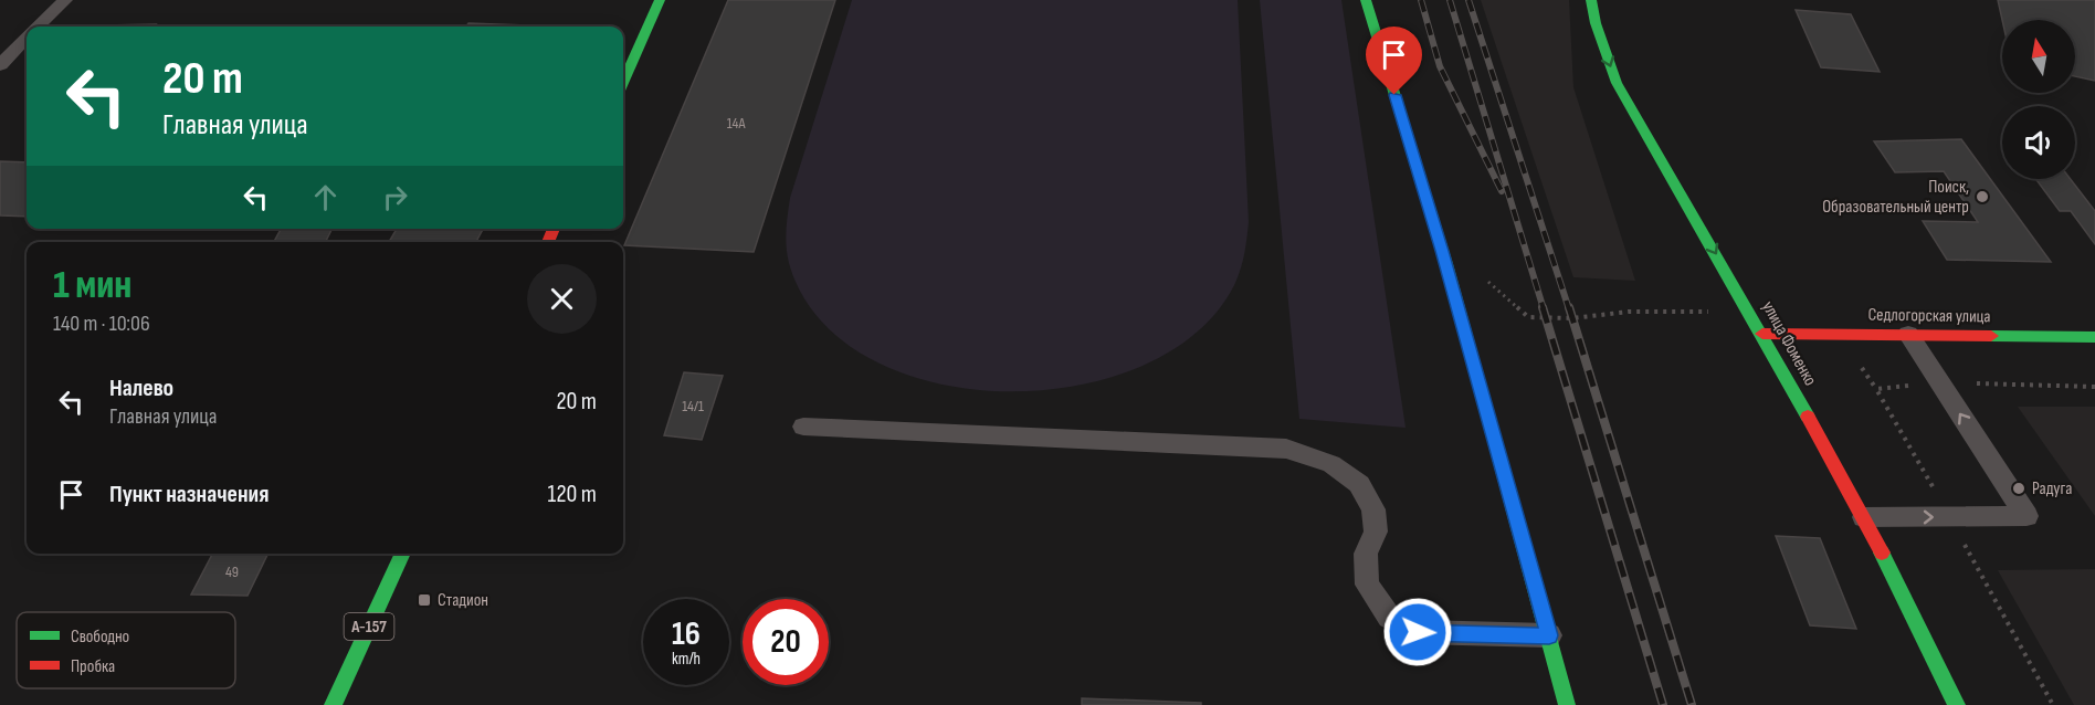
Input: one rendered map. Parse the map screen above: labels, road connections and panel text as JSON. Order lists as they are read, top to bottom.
{
  "streets": {
    "street": ["Седлогорская улица", "улица Фоменко", "А-157"]
  },
  "crossings": [
    ["Седлогорская улица", "улица Фоменко"]
  ],
  "one_way": ["улица Фоменко"],
  "places": {
    "other": ["Поиск, Образовательный центр", "Радуга"],
    "transit": ["Стадион"]
  },
  "house_numbers": ["14А", "14/1", "49"],
  "legend": ["Свободно", "Пробка"],
  "north": "top",
  "page": {
    "turn": ["20 m", "Главная улица"],
    "heading": ["1 мин", "140 m · 10:06"],
    "list": [
      {
        "name": "Налево",
        "note": "Главная улица",
        "value": "20 m"
      },
      {
        "name": "Пункт назначения",
        "value": "120 m"
      }
    ],
    "speed": "16 km/h",
    "limit": "20"
  }
}
